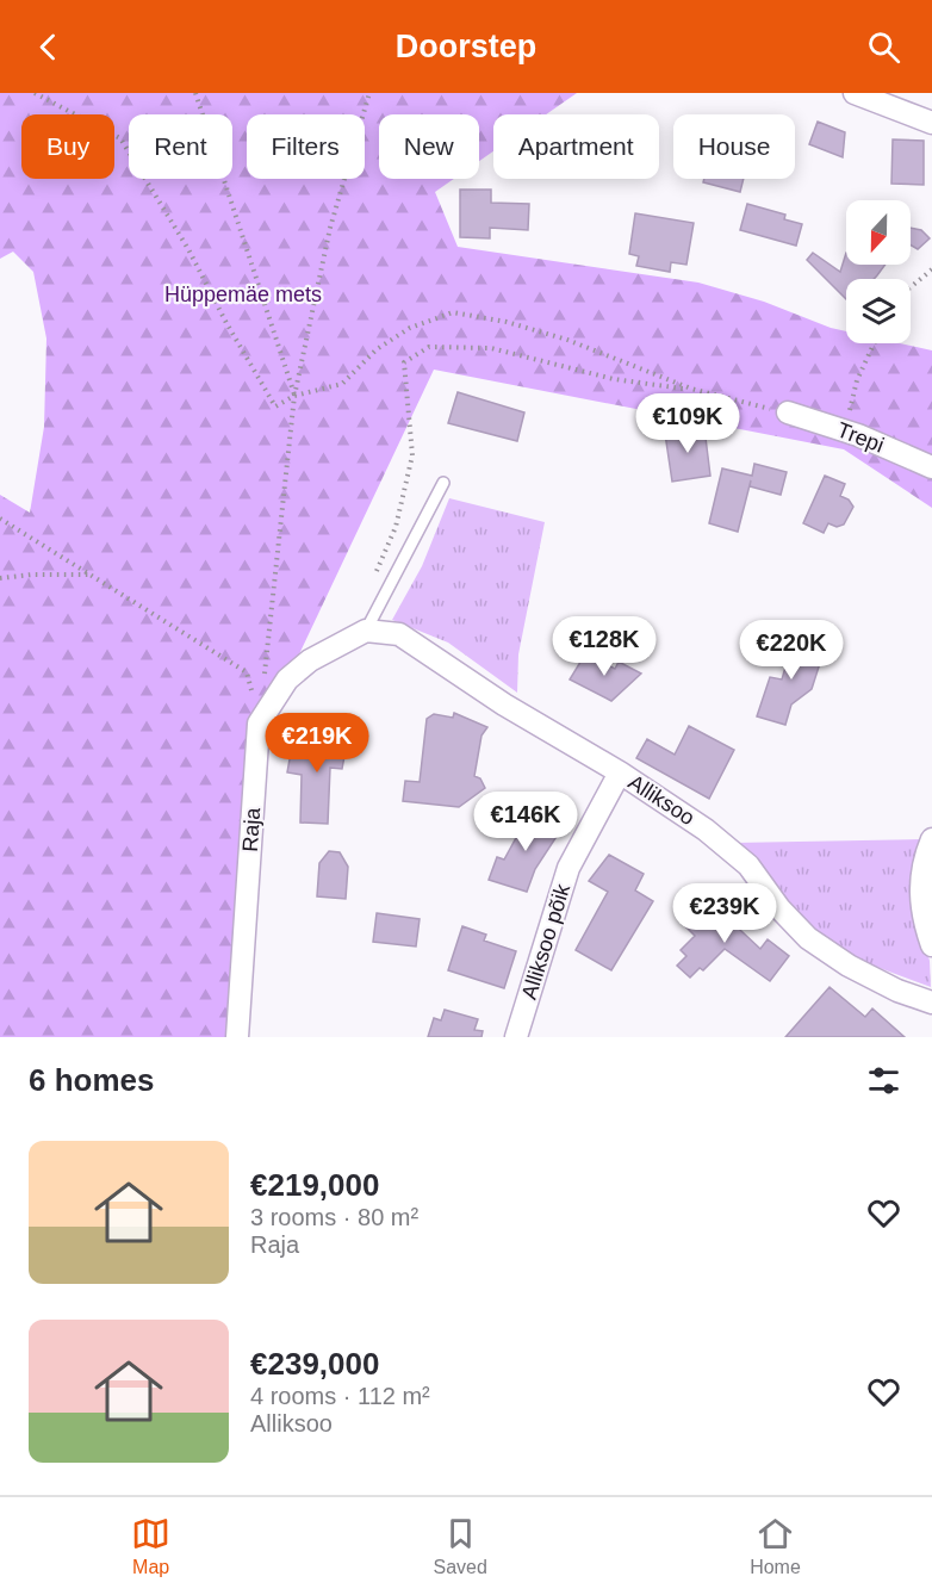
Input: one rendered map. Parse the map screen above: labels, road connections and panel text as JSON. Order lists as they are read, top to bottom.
{
  "streets": {
    "street": [
      "Trepi",
      "Alliksoo",
      "Raja",
      "Alliksoo põik"
    ]
  },
  "crossings": [
    ["Alliksoo", "Raja"],
    ["Alliksoo", "Alliksoo põik"]
  ],
  "parks": ["Hüppemäe mets"],
  "north": "bottom",
  "page": {
    "header": "Doorstep",
    "chip": [
      "Buy",
      "Rent",
      "Filters",
      "New",
      "Apartment",
      "House"
    ],
    "price": [
      "€109K",
      "€128K",
      "€220K",
      "€219K",
      "€146K",
      "€239K"
    ],
    "heading": "6 homes",
    "list": [
      {
        "name": "€219,000",
        "note": "3 rooms · 80 m² · Raja"
      },
      {
        "name": "€239,000",
        "note": "4 rooms · 112 m² · Alliksoo"
      }
    ],
    "tabs": ["Map", "Saved", "Home"]
  }
}
